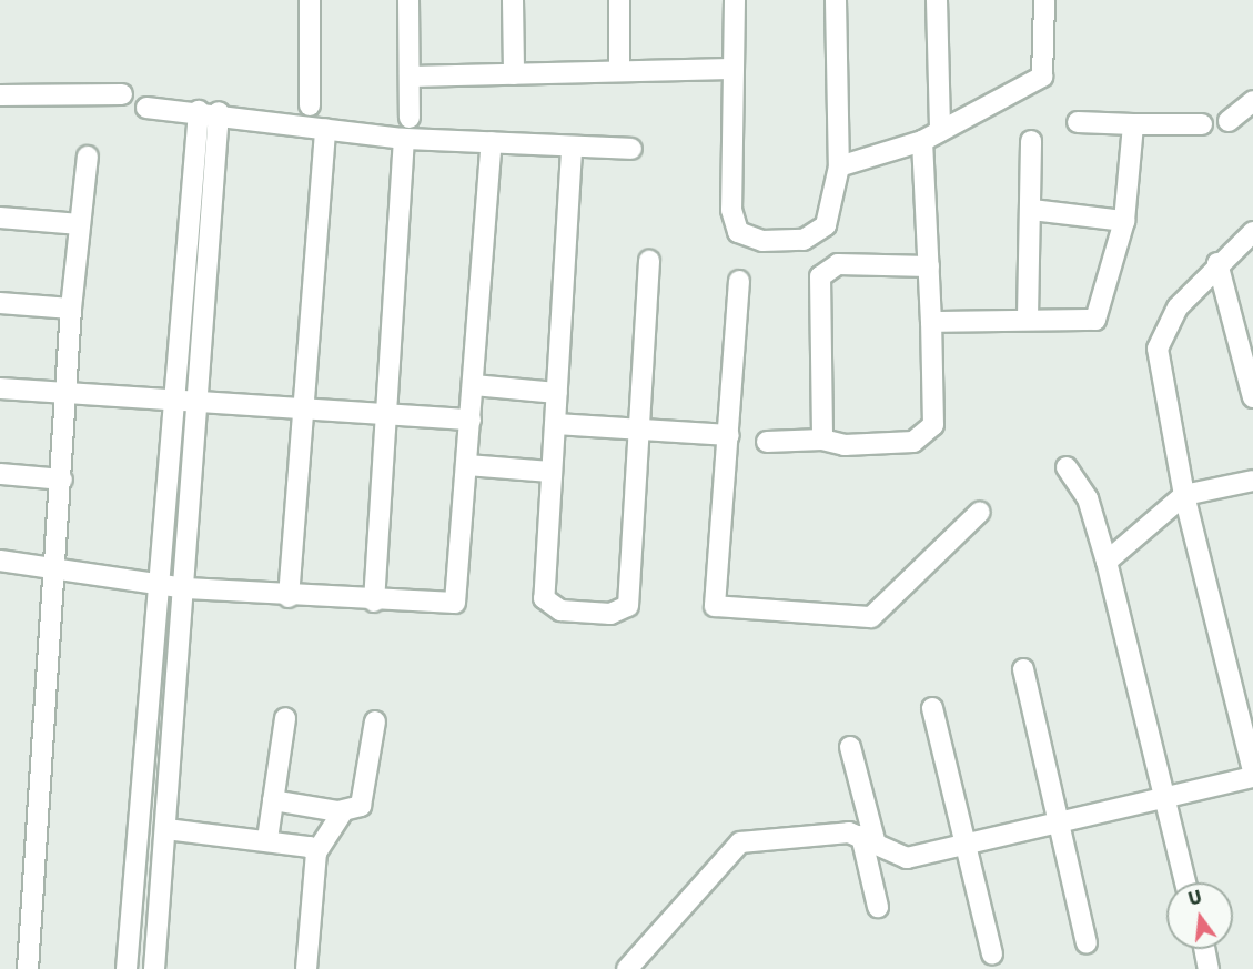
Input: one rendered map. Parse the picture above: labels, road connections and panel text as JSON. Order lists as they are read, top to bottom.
{
  "north": "top"
}
